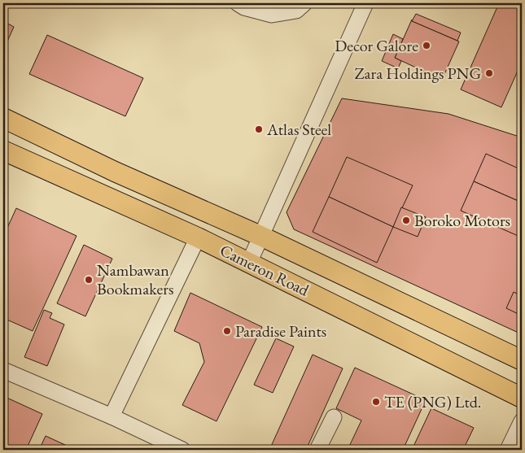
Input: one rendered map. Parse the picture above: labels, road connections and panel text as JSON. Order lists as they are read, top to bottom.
{
  "streets": {
    "main road": ["Cameron Road"]
  },
  "places": [
    "Decor Galore",
    "Zara Holdings PNG",
    "Atlas Steel",
    "Boroko Motors",
    "Nambawan Bookmakers",
    "Paradise Paints",
    "TE (PNG) Ltd."
  ]
}
